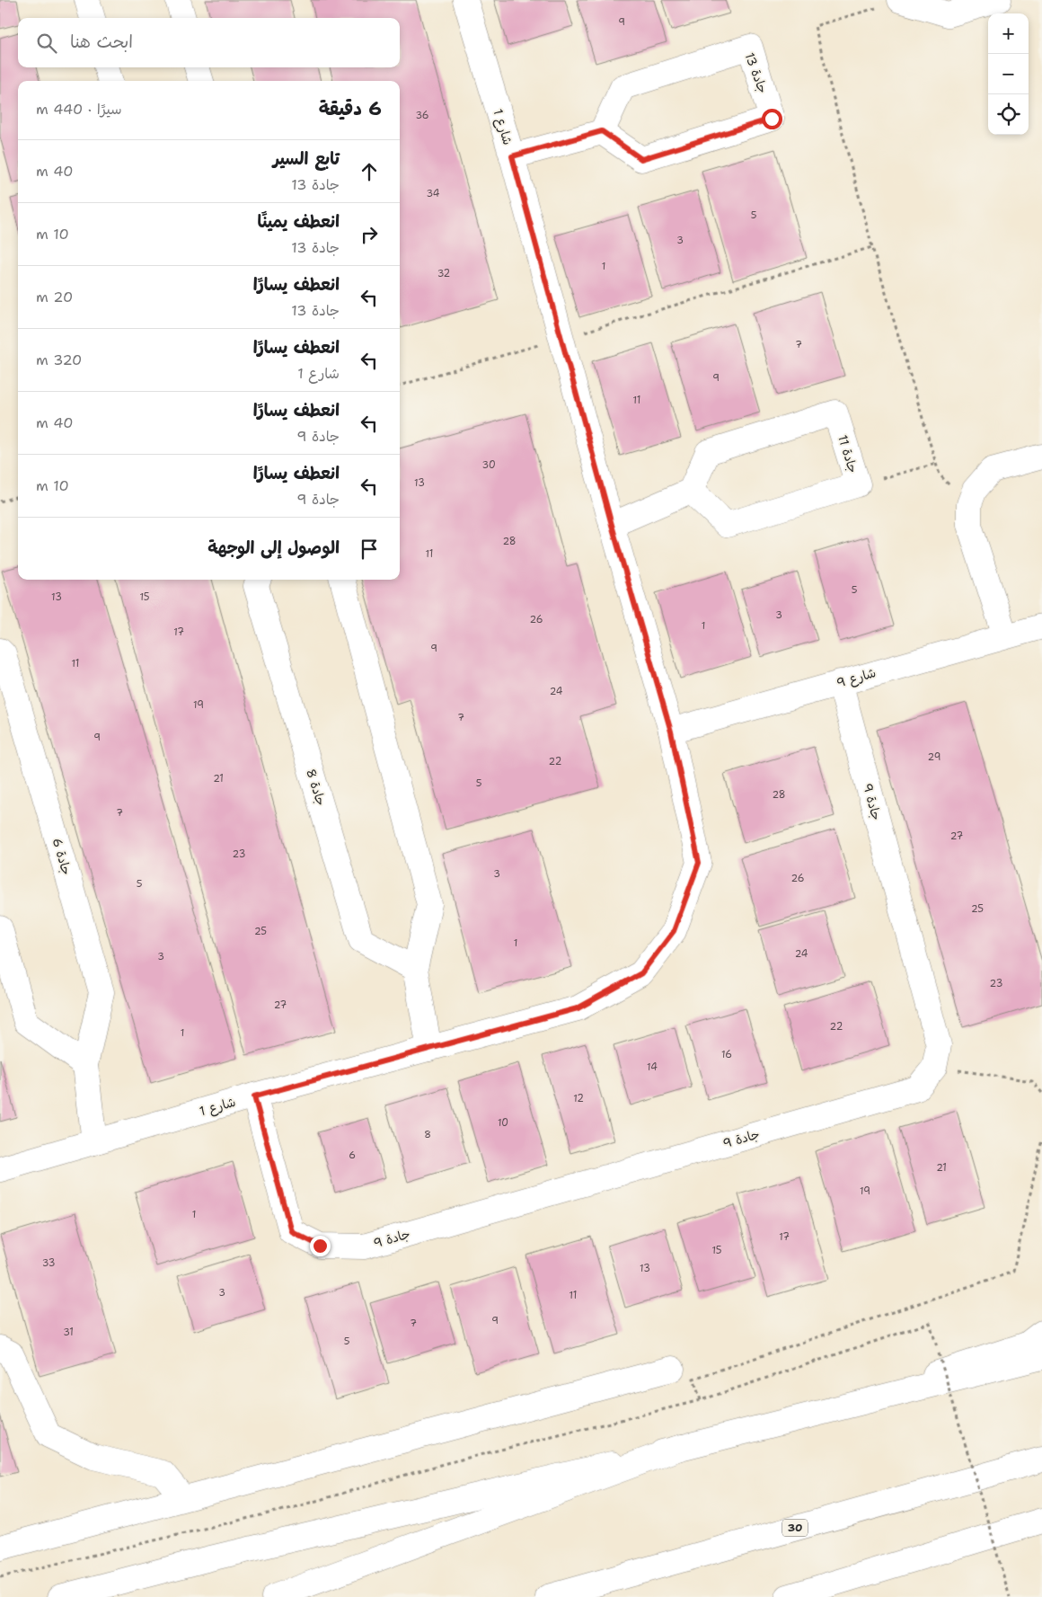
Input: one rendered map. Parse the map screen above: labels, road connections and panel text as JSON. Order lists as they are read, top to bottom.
{
  "streets": {
    "main road": [
      "جادة 13",
      "شارع 1",
      "جادة 11",
      "شارع 9",
      "جادة 8",
      "جادة 9",
      "جادة 6",
      "30"
    ]
  },
  "crossings": [
    ["شارع 1", "شارع 9"],
    ["شارع 1", "جادة 9"],
    ["شارع 1", "جادة 6"],
    ["شارع 9", "جادة 9"]
  ],
  "house_numbers": [
    "9",
    "36",
    "34",
    "5",
    "3",
    "1",
    "32",
    "7",
    "9",
    "11",
    "30",
    "13",
    "28",
    "11",
    "5",
    "13",
    "15",
    "3",
    "26",
    "1",
    "17",
    "9",
    "11",
    "24",
    "19",
    "7",
    "9",
    "29",
    "22",
    "21",
    "5",
    "28",
    "7",
    "27",
    "23",
    "3",
    "26",
    "5",
    "25",
    "25",
    "1",
    "24",
    "3",
    "23",
    "27",
    "22",
    "1",
    "16",
    "14",
    "12",
    "10",
    "8",
    "6",
    "21",
    "19",
    "1",
    "17",
    "15",
    "33",
    "13",
    "3",
    "11",
    "9",
    "7",
    "31",
    "5"
  ],
  "page": {
    "map_buttons": ["+", "−"],
    "search": "ابحث هنا",
    "heading": ["6 دقيقة", "سيرًا · 440 m"],
    "list": [
      ["تابع السير", "جادة 13", "40 m"],
      ["انعطف يمينًا", "جادة 13", "10 m"],
      ["انعطف يسارًا", "جادة 13", "20 m"],
      ["انعطف يسارًا", "شارع 1", "320 m"],
      ["انعطف يسارًا", "جادة 9", "40 m"],
      ["انعطف يسارًا", "جادة 9", "10 m"],
      "الوصول إلى الوجهة"
    ]
  }
}
